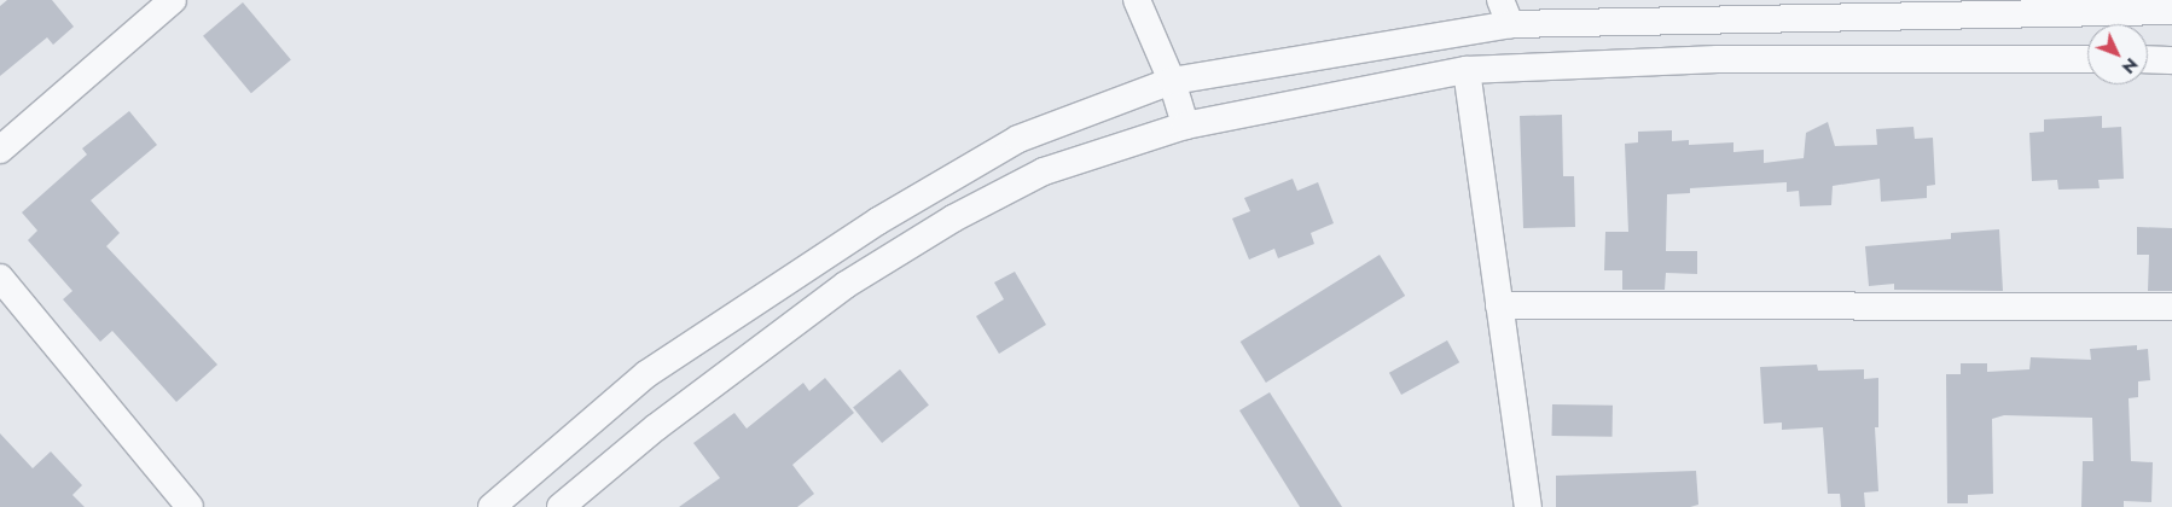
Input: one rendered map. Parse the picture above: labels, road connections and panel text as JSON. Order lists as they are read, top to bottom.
{
  "north": "bottom right"
}
